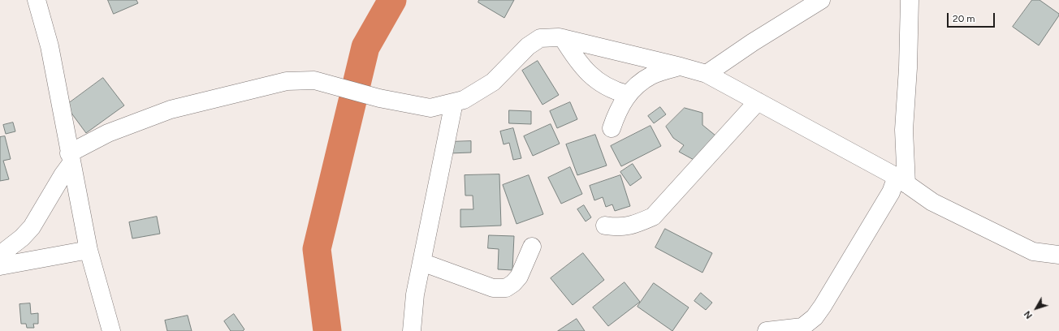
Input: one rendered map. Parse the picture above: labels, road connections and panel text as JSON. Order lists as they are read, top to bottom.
{
  "scale_bar": "20 m",
  "north": "bottom left"
}
